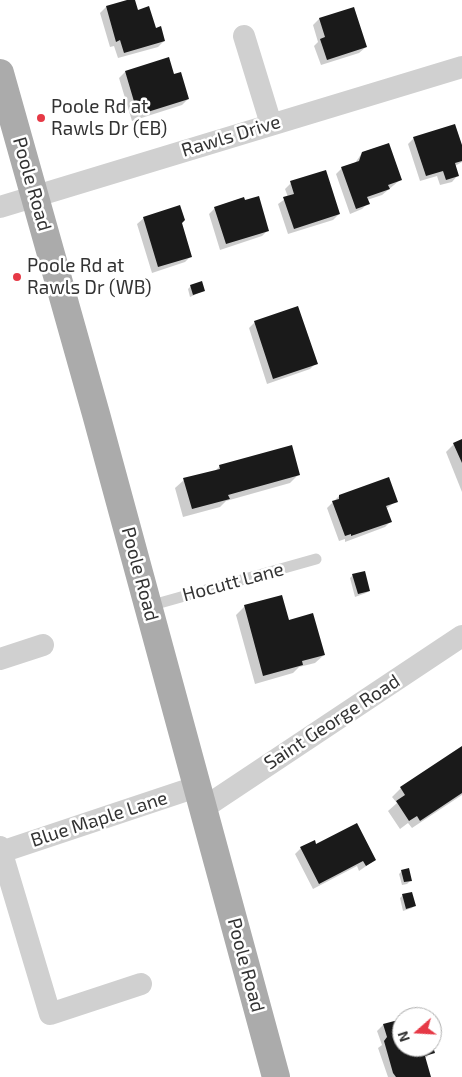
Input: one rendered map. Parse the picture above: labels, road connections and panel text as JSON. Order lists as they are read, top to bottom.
{
  "streets": {
    "main road": ["Poole Road"],
    "street": ["Rawls Drive", "Saint George Road", "Blue Maple Lane"],
    "lane": ["Hocutt Lane"]
  },
  "crossings": [
    ["Rawls Drive", "Poole Road"],
    ["Poole Road", "Hocutt Lane"],
    ["Poole Road", "Saint George Road"],
    ["Poole Road", "Blue Maple Lane"],
    ["Saint George Road", "Blue Maple Lane"]
  ],
  "places": ["Poole Rd at Rawls Dr (EB)", "Poole Rd at Rawls Dr (WB)"],
  "north": "left"
}
